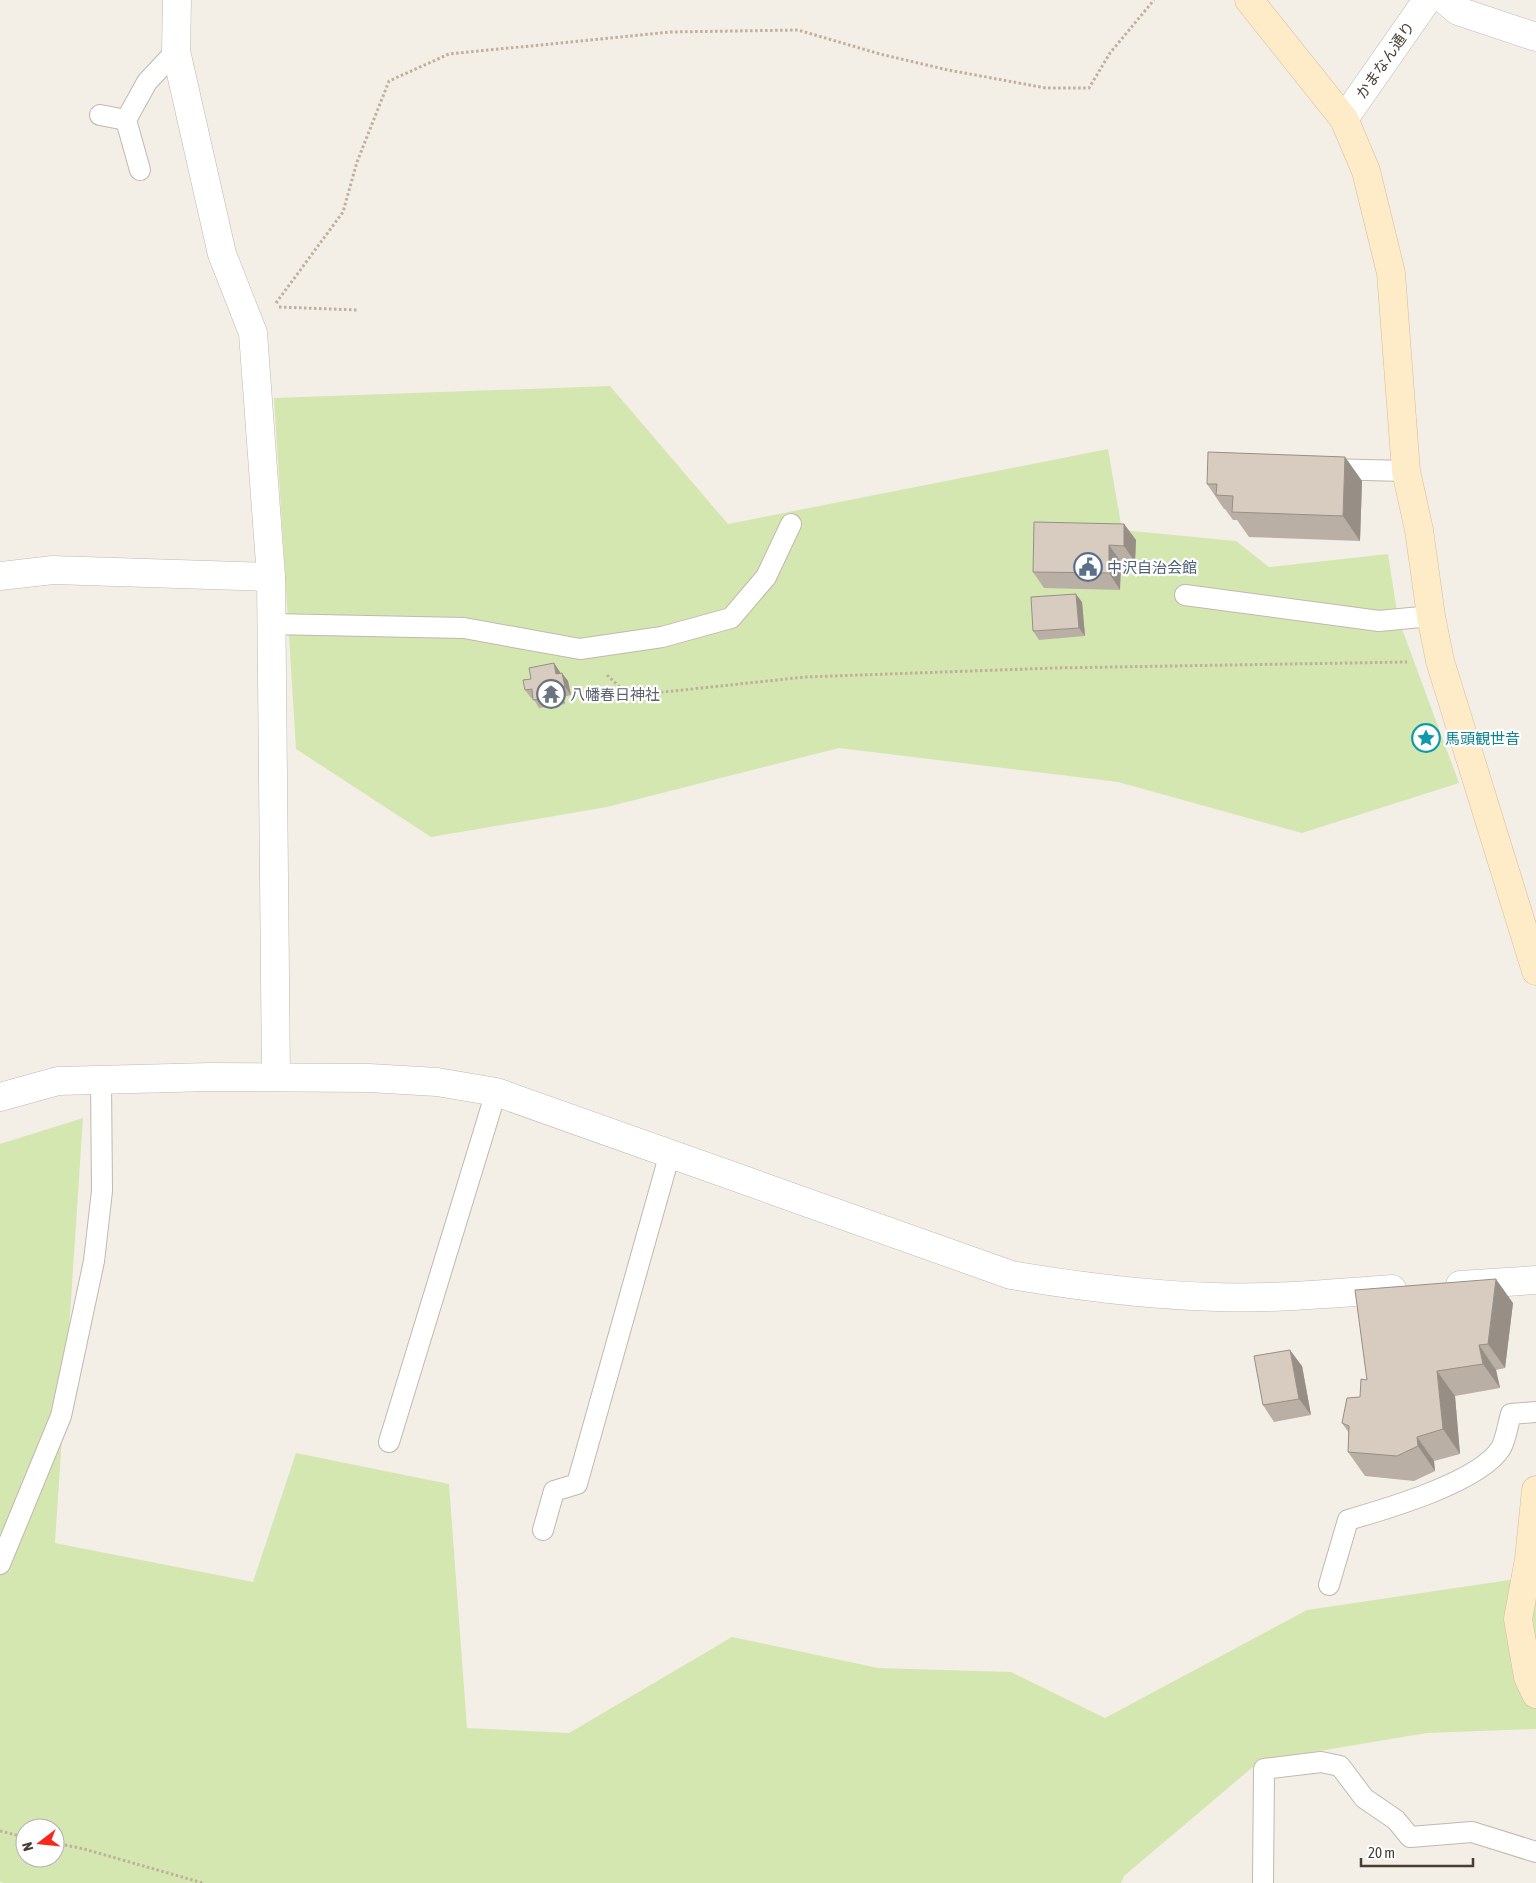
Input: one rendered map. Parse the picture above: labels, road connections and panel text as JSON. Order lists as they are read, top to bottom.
{
  "streets": {
    "street": ["かまなん通り"]
  },
  "places": {
    "public building": ["中沢自治会館"],
    "temple": ["八幡春日神社"],
    "place": ["馬頭観世音"]
  },
  "scale_bar": "20 m",
  "north": "left"
}
